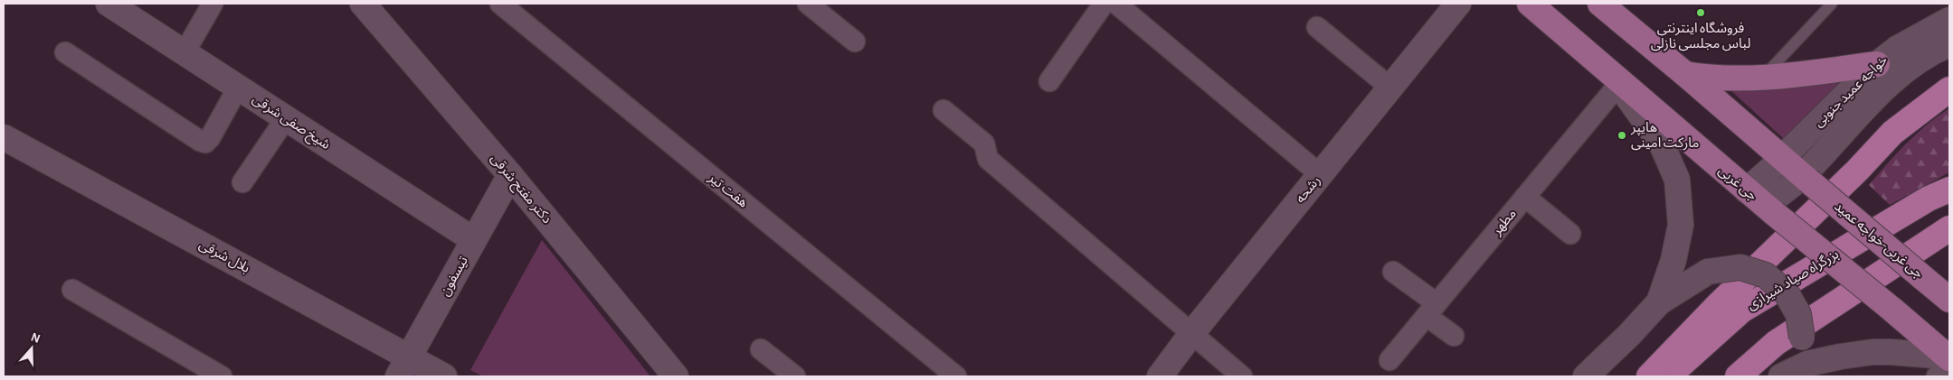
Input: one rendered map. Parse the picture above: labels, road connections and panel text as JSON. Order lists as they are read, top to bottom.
{
  "streets": {
    "highway": ["بزرگراه صیاد شیرازی"],
    "main road": ["جی غربی", "جی غربی-خواجه عمید"],
    "street": [
      "خواجه عمید جنوبی",
      "شیخ صفی شرقی",
      "دکتر مفتح شرقی",
      "رشحه",
      "هفت تیر",
      "مطهر",
      "بلال شرقی",
      "تیسفون"
    ]
  },
  "crossings": [
    ["خواجه عمید جنوبی", "جی غربی"],
    ["خواجه عمید جنوبی", "جی غربی-خواجه عمید"],
    ["شیخ صفی شرقی", "تیسفون"],
    ["جی غربی", "مطهر"],
    ["دکتر مفتح شرقی", "تیسفون"],
    ["بلال شرقی", "تیسفون"]
  ],
  "places": ["فروشگاه اینترنتی لباس مجلسی نازلی", "هایپر مارکت امینی"],
  "north": "top"
}
